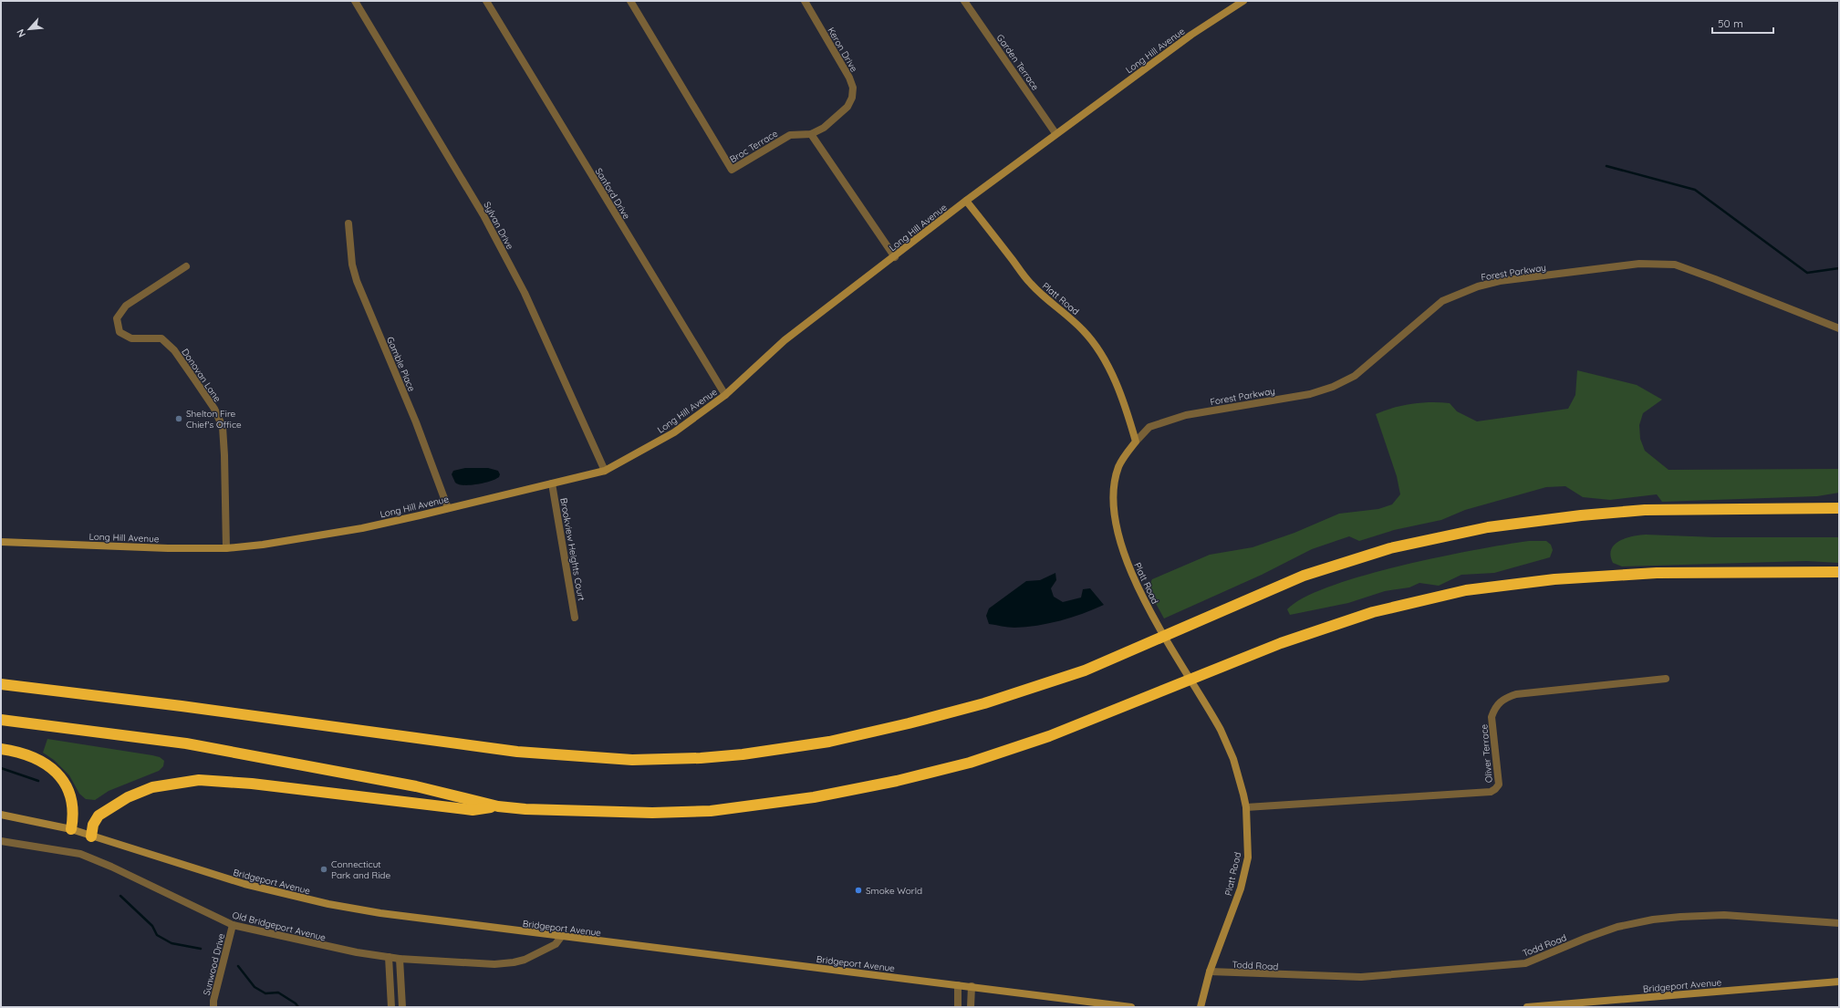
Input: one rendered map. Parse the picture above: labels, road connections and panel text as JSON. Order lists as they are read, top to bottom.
{
  "streets": {
    "street": [
      "Keron Drive",
      "Long Hill Avenue",
      "Garden Terrace",
      "Broc Terrace",
      "Sanford Drive",
      "Sylvan Drive",
      "Forest Parkway",
      "Platt Road",
      "Gamble Place",
      "Donovan Lane",
      "Brookview Heights Court",
      "Oliver Terrace",
      "Bridgeport Avenue",
      "Old Bridgeport Avenue",
      "Todd Road",
      "Sunwood Drive"
    ]
  },
  "crossings": [
    ["Keron Drive", "Broc Terrace"],
    ["Long Hill Avenue", "Garden Terrace"],
    ["Long Hill Avenue", "Sanford Drive"],
    ["Long Hill Avenue", "Sylvan Drive"],
    ["Long Hill Avenue", "Platt Road"],
    ["Long Hill Avenue", "Gamble Place"],
    ["Long Hill Avenue", "Donovan Lane"],
    ["Long Hill Avenue", "Brookview Heights Court"],
    ["Forest Parkway", "Platt Road"],
    ["Platt Road", "Oliver Terrace"],
    ["Platt Road", "Todd Road"],
    ["Bridgeport Avenue", "Old Bridgeport Avenue"],
    ["Old Bridgeport Avenue", "Sunwood Drive"]
  ],
  "places": ["Shelton Fire Chief's Office", "Connecticut Park and Ride", "Smoke World"],
  "scale_bar": "50 m",
  "north": "bottom left"
}
